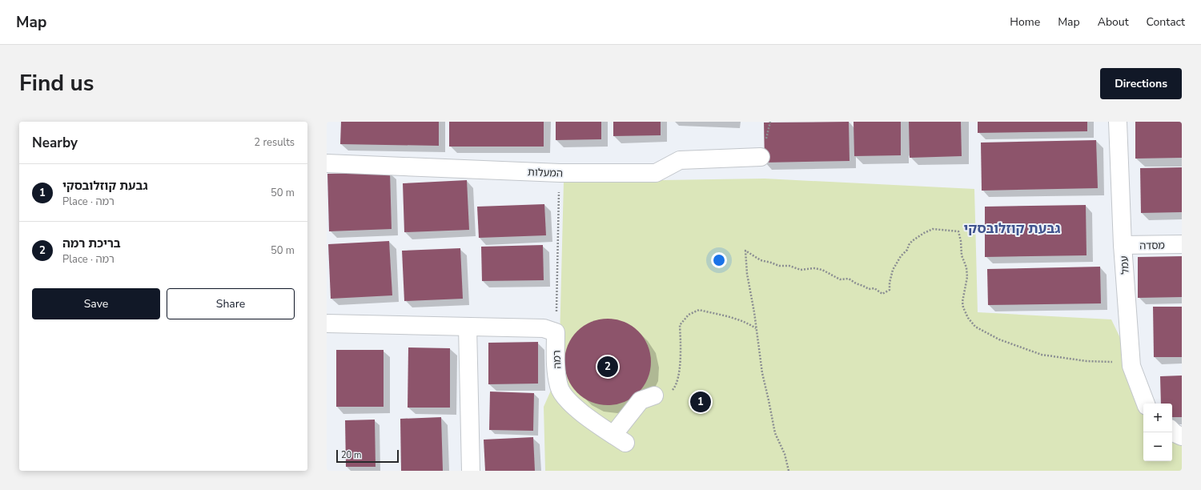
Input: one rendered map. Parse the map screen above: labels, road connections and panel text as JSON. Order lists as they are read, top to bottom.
{
  "streets": {
    "street": [
      "המעלות",
      "מסדה",
      "עמל",
      "רמה"
    ]
  },
  "crossings": [
    ["מסדה", "עמל"]
  ],
  "districts": ["גבעת קוזלובסקי"],
  "scale_bar": "20 m",
  "page": {
    "header": "Map",
    "nav": [
      "Home",
      "Map",
      "About",
      "Contact"
    ],
    "title": "Find us",
    "buttons": [
      "Directions",
      ["Save", "Share"]
    ],
    "heading": ["Nearby", "2 results"],
    "list": [
      {
        "mark": "1",
        "name": "גבעת קוזלובסקי",
        "note": "Place · רמה",
        "value": "50 m"
      },
      {
        "mark": "2",
        "name": "בריכת רמה",
        "note": "Place · רמה",
        "value": "50 m"
      }
    ],
    "pins": ["2", "1"],
    "map_buttons": ["+", "−"],
    "scale": "20 m"
  }
}
